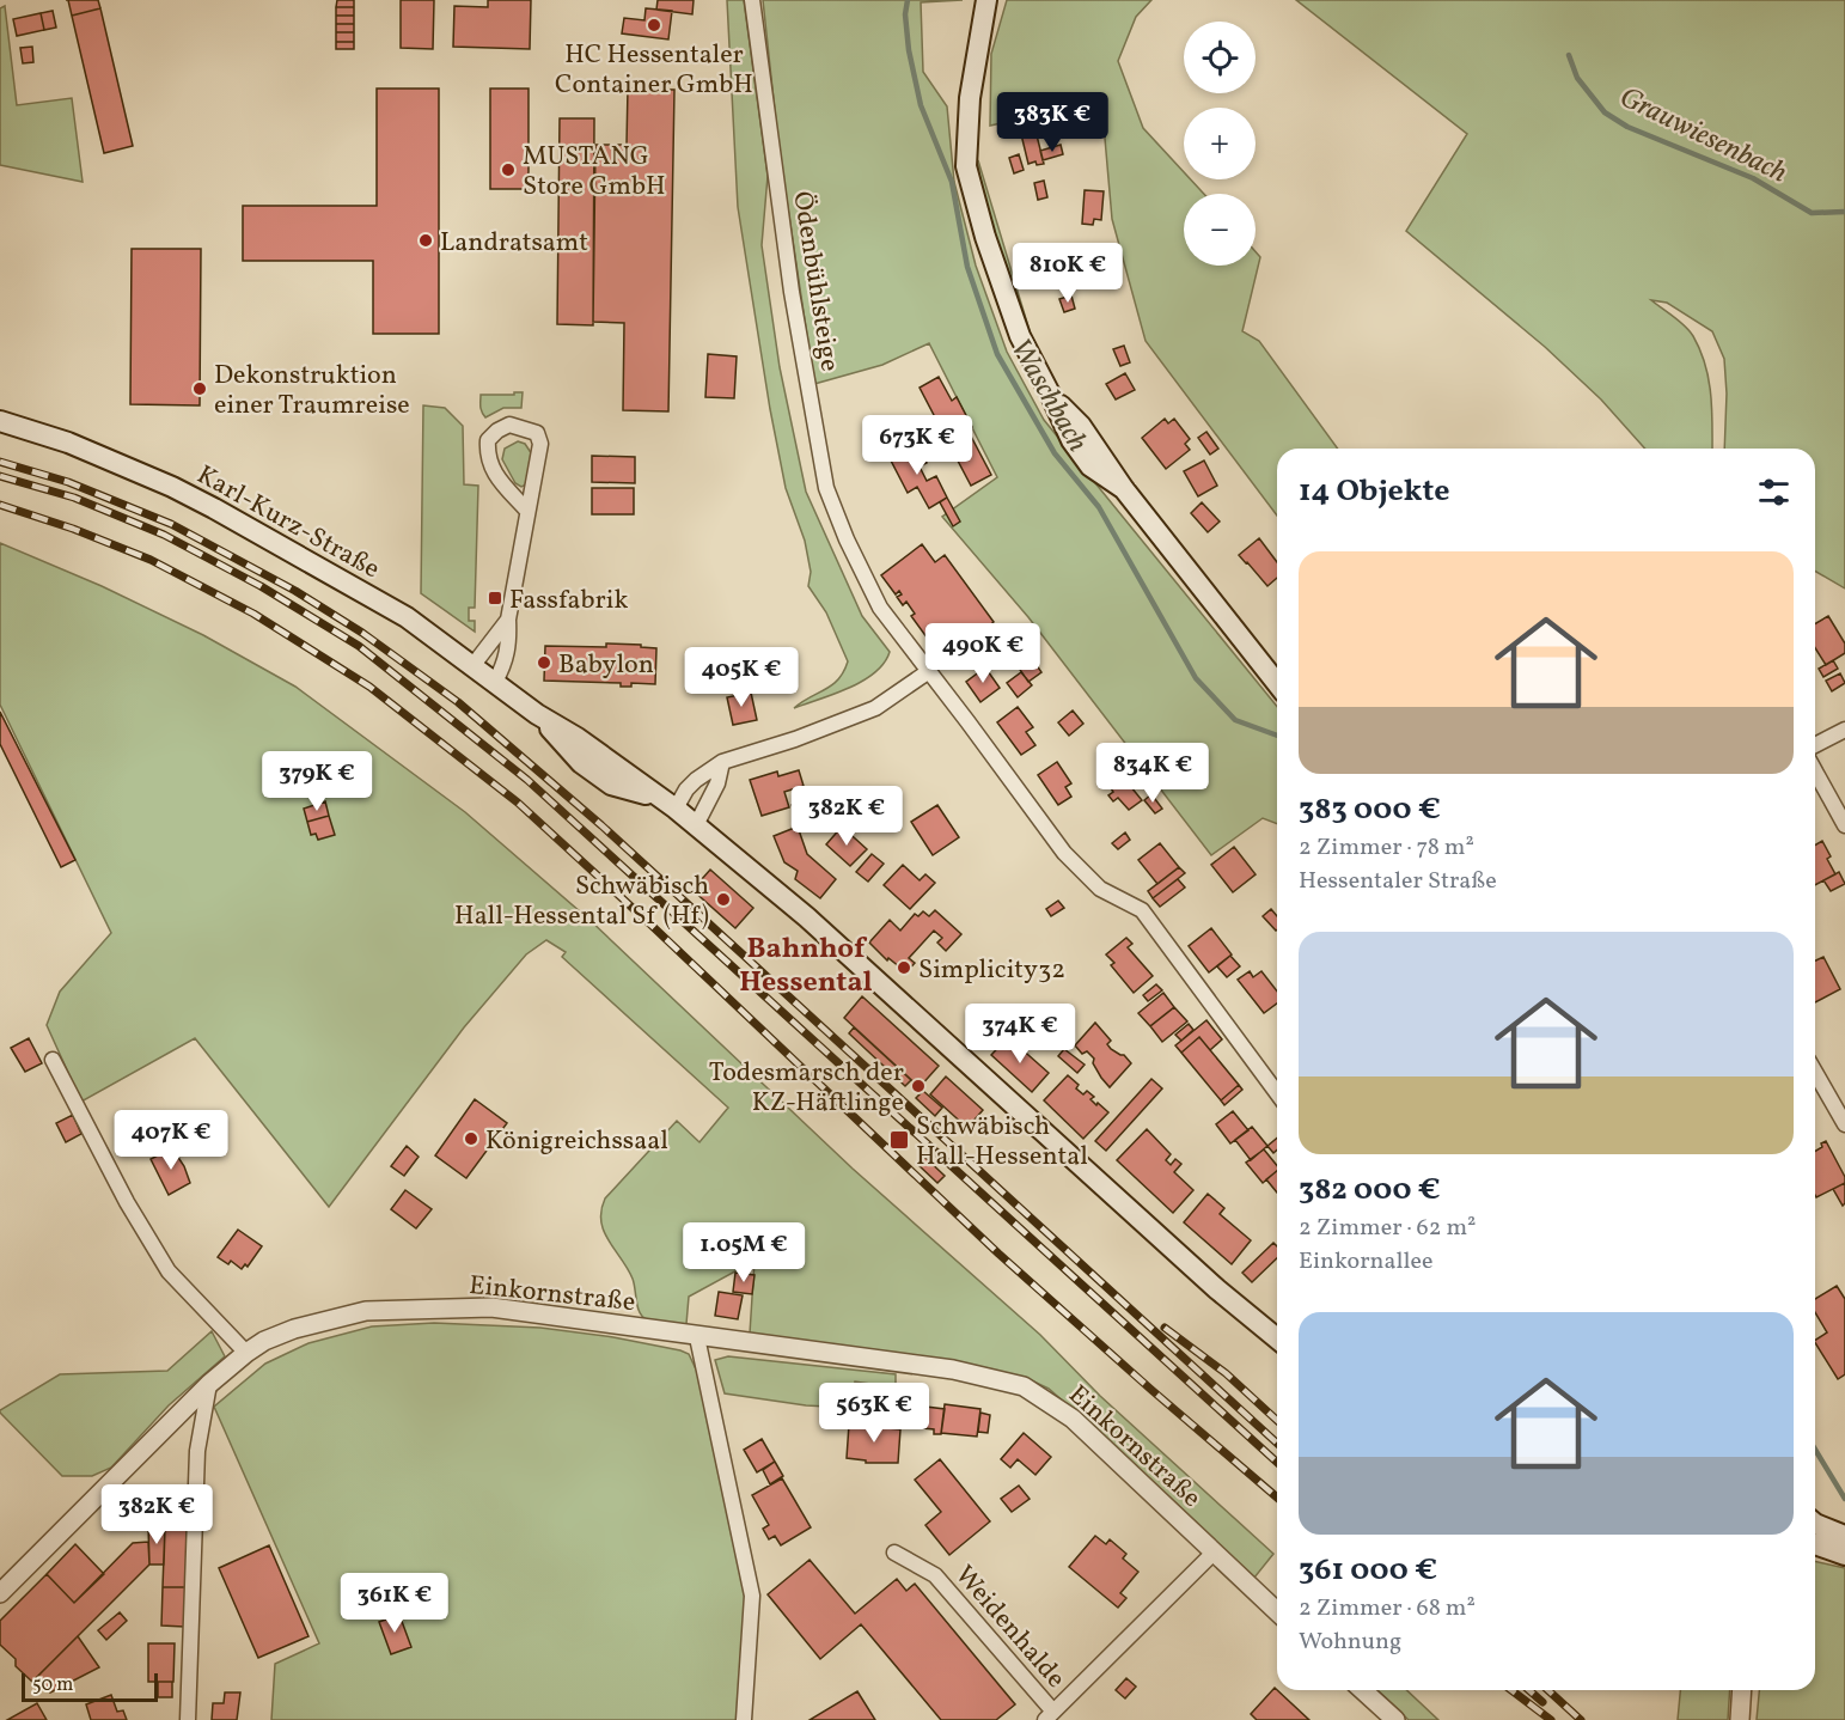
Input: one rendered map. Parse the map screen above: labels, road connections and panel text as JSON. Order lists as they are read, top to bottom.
{
  "streets": {
    "main road": ["Karl-Kurz-Straße"],
    "street": ["Ödenbühlsteige", "Einkornstraße", "Weidenhalde"]
  },
  "crossings": [
    ["Einkornstraße", "Weidenhalde"]
  ],
  "districts": ["Bahnhof Hessental"],
  "water": ["Grauwiesenbach", "Waschbach"],
  "places": {
    "other": [
      "HC Hessentaler Container GmbH",
      "MUSTANG Store GmbH",
      "Landratsamt",
      "Dekonstruktion einer Traumreise",
      "Babylon",
      "Schwäbisch Hall-Hessental Sf (Hf)",
      "Simplicity32",
      "Todesmarsch der KZ-Häftlinge",
      "Königreichssaal"
    ],
    "transit": ["Fassfabrik", "Schwäbisch Hall-Hessental"]
  },
  "scale_bar": "50 m",
  "page": {
    "map_buttons": ["+", "−"],
    "price": [
      "383K €",
      "810K €",
      "673K €",
      "490K €",
      "405K €",
      "834K €",
      "379K €",
      "382K €",
      "374K €",
      "407K €",
      "1.05M €",
      "563K €",
      "382K €",
      "361K €"
    ],
    "heading": "14 Objekte",
    "list": [
      {
        "name": "383 000 €",
        "note": "2 Zimmer · 78 m² · Hessentaler Straße"
      },
      {
        "name": "382 000 €",
        "note": "2 Zimmer · 62 m² · Einkornallee"
      },
      {
        "name": "361 000 €",
        "note": "2 Zimmer · 68 m² · Wohnung"
      }
    ],
    "scale": "50 m"
  }
}
